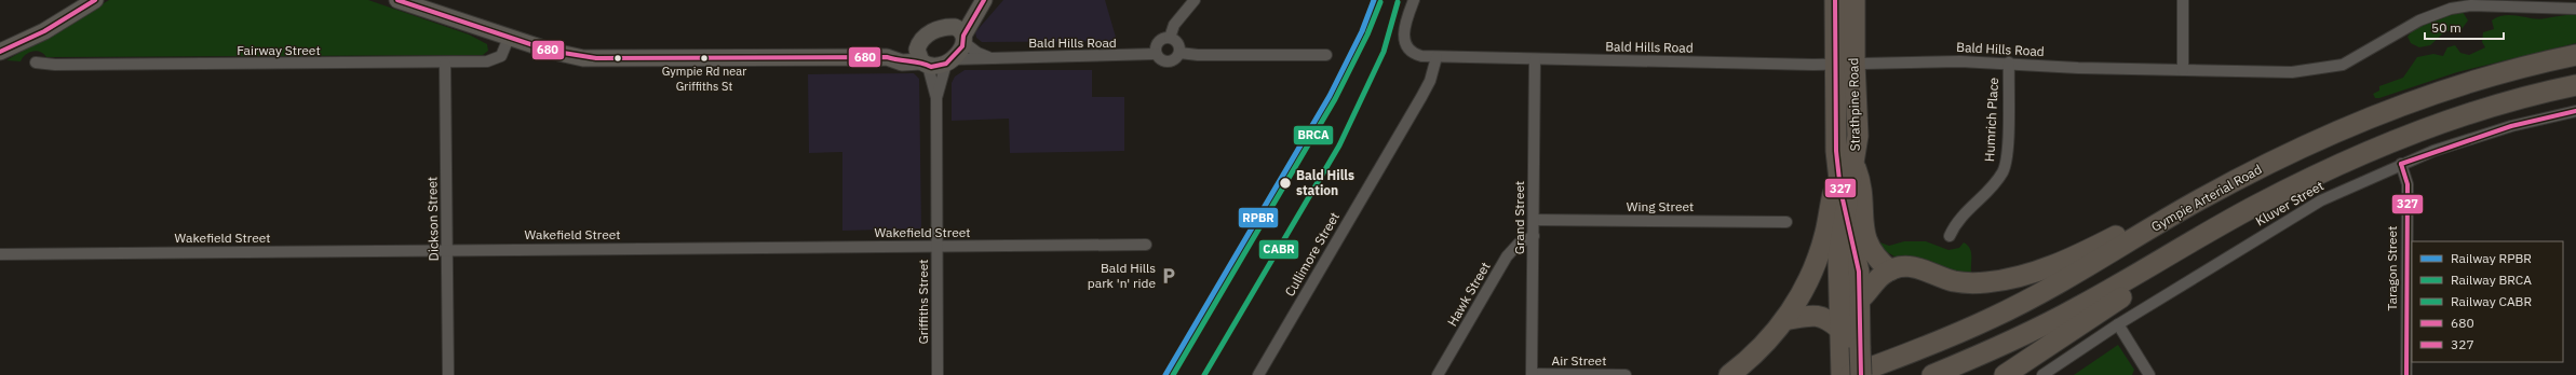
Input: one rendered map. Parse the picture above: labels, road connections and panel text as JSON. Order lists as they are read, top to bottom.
{
  "streets": {
    "highway": ["Strathpine Road", "Gympie Arterial Road"],
    "street": [
      "Bald Hills Road",
      "Fairway Street",
      "Humrich Place",
      "Kluver Street",
      "Wing Street",
      "Grand Street",
      "Dickson Street",
      "Wakefield Street",
      "Cullimore Street",
      "Taragon Street",
      "Hawk Street",
      "Griffiths Street",
      "Air Street"
    ]
  },
  "crossings": [
    ["Bald Hills Road", "Strathpine Road"],
    ["Bald Hills Road", "Humrich Place"],
    ["Bald Hills Road", "Grand Street"],
    ["Bald Hills Road", "Cullimore Street"],
    ["Bald Hills Road", "Griffiths Street"],
    ["Fairway Street", "Dickson Street"],
    ["Kluver Street", "Taragon Street"],
    ["Wing Street", "Grand Street"],
    ["Grand Street", "Hawk Street"],
    ["Grand Street", "Air Street"],
    ["Dickson Street", "Wakefield Street"],
    ["Wakefield Street", "Griffiths Street"]
  ],
  "places": {
    "other": ["Gympie Rd near Griffiths St", "Bald Hills station"],
    "parking": ["Bald Hills park 'n' ride"]
  },
  "lines": [
    "rail line RPBR",
    "transit line 680",
    "transit line 327",
    "rail line BRCA",
    "rail line CABR"
  ],
  "legend": [
    "Railway RPBR",
    "Railway BRCA",
    "Railway CABR",
    "680",
    "327"
  ],
  "scale_bar": "50 m"
}
